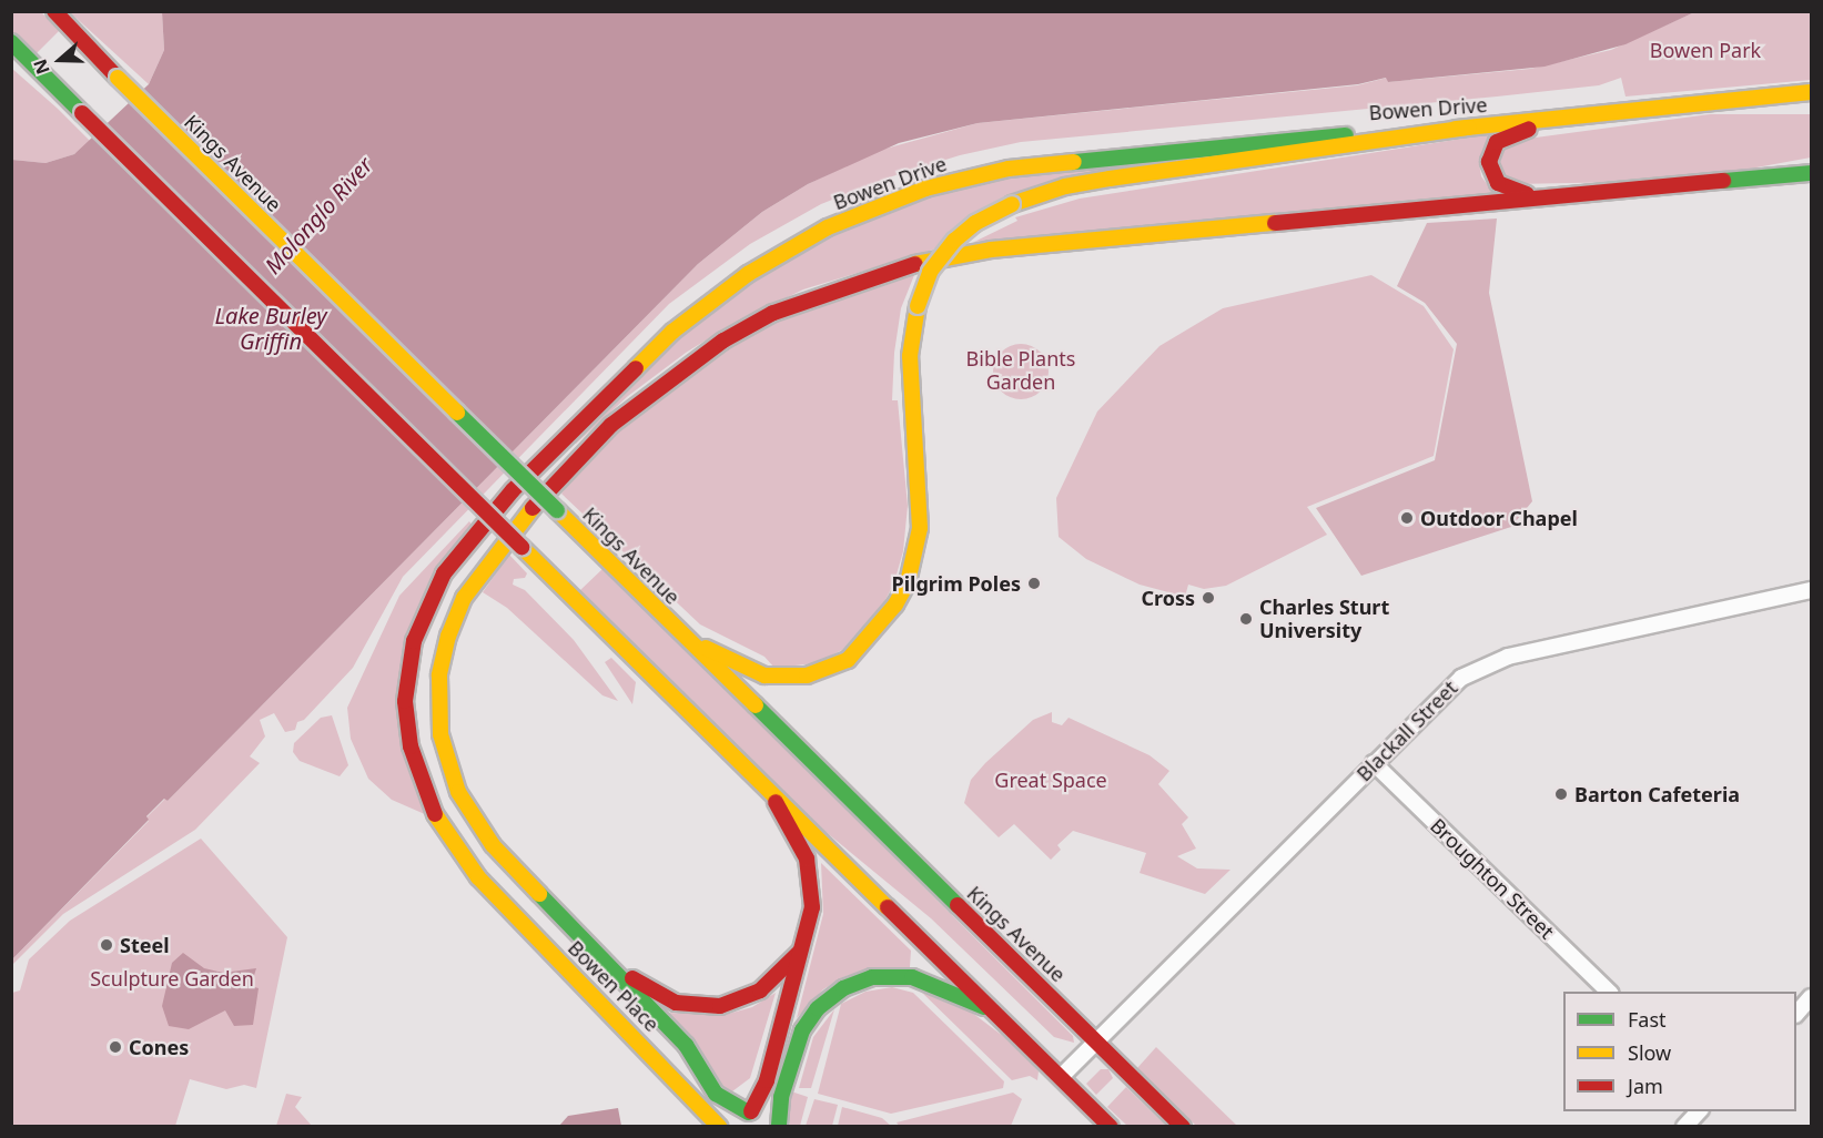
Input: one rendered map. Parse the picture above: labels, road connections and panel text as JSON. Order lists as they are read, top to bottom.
{
  "streets": {
    "main road": ["Bowen Drive", "Kings Avenue", "Bowen Place"],
    "street": ["Blackall Street", "Broughton Street"]
  },
  "crossings": [
    ["Bowen Drive", "Bowen Place"],
    ["Kings Avenue", "Blackall Street"],
    ["Blackall Street", "Broughton Street"]
  ],
  "water": ["Molonglo River", "Lake Burley Griffin"],
  "parks": [
    "Bowen Park",
    "Bible Plants Garden",
    "Great Space",
    "Sculpture Garden"
  ],
  "places": [
    "Outdoor Chapel",
    "Pilgrim Poles",
    "Cross",
    "Charles Sturt University",
    "Barton Cafeteria",
    "Steel",
    "Cones"
  ],
  "legend": ["Fast", "Slow", "Jam"],
  "north": "left"
}
